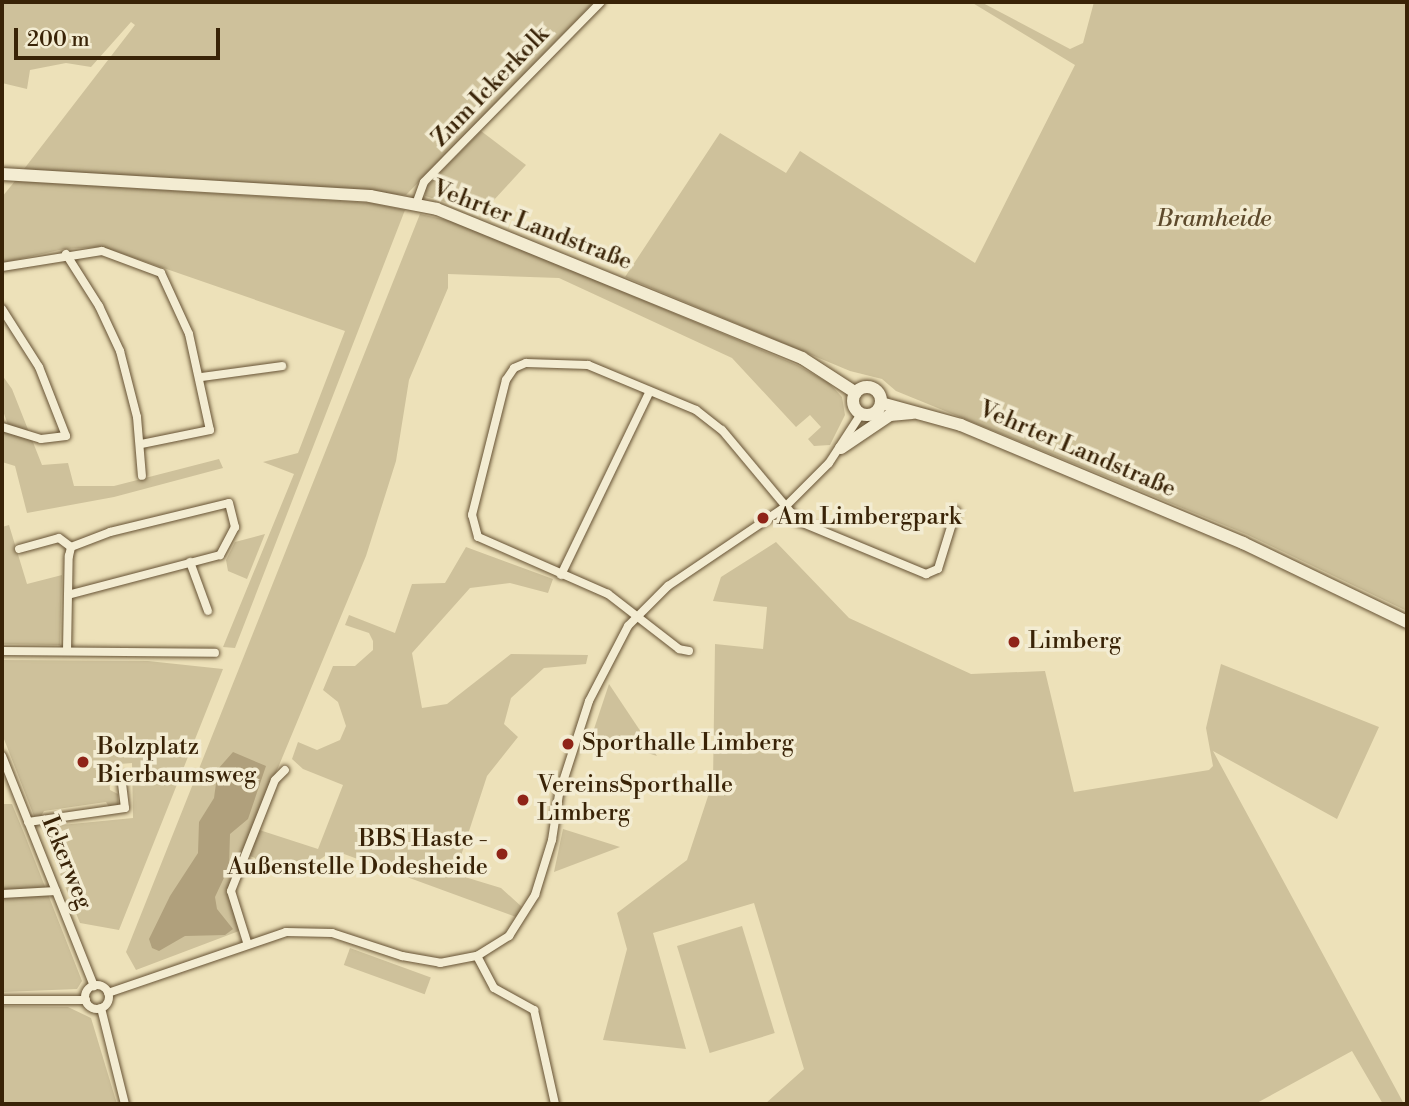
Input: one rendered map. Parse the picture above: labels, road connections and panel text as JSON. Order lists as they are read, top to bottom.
{
  "streets": {
    "main road": ["Vehrter Landstraße"],
    "street": ["Zum Ickerkolk", "Ickerweg"]
  },
  "crossings": [
    ["Zum Ickerkolk", "Vehrter Landstraße"]
  ],
  "parks": ["Bramheide"],
  "places": [
    "Am Limbergpark",
    "Limberg",
    "Sporthalle Limberg",
    "Bolzplatz Bierbaumsweg",
    "VereinsSporthalle Limberg",
    "BBS Haste - Außenstelle Dodesheide"
  ],
  "scale_bar": "200 m"
}
